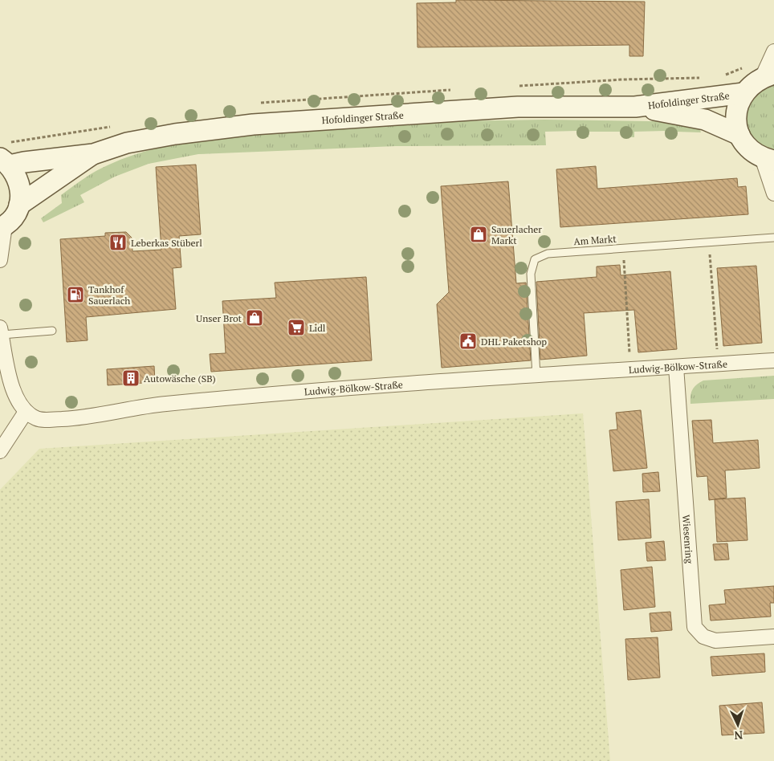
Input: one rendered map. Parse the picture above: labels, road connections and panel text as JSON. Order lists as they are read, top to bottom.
{
  "streets": {
    "main road": ["Hofoldinger Straße"],
    "street": ["Ludwig-Bölkow-Straße", "Wiesenring"],
    "lane": ["Am Markt"]
  },
  "crossings": [
    ["Am Markt", "Ludwig-Bölkow-Straße"],
    ["Ludwig-Bölkow-Straße", "Wiesenring"]
  ],
  "places": {
    "shop": ["Sauerlacher Markt", "Unser Brot"],
    "restaurant": ["Leberkas Stüberl"],
    "fuel station": ["Tankhof Sauerlach"],
    "supermarket": ["Lidl"],
    "public building": ["DHL Paketshop"],
    "building": ["Autowäsche (SB)"]
  },
  "north": "bottom"
}
